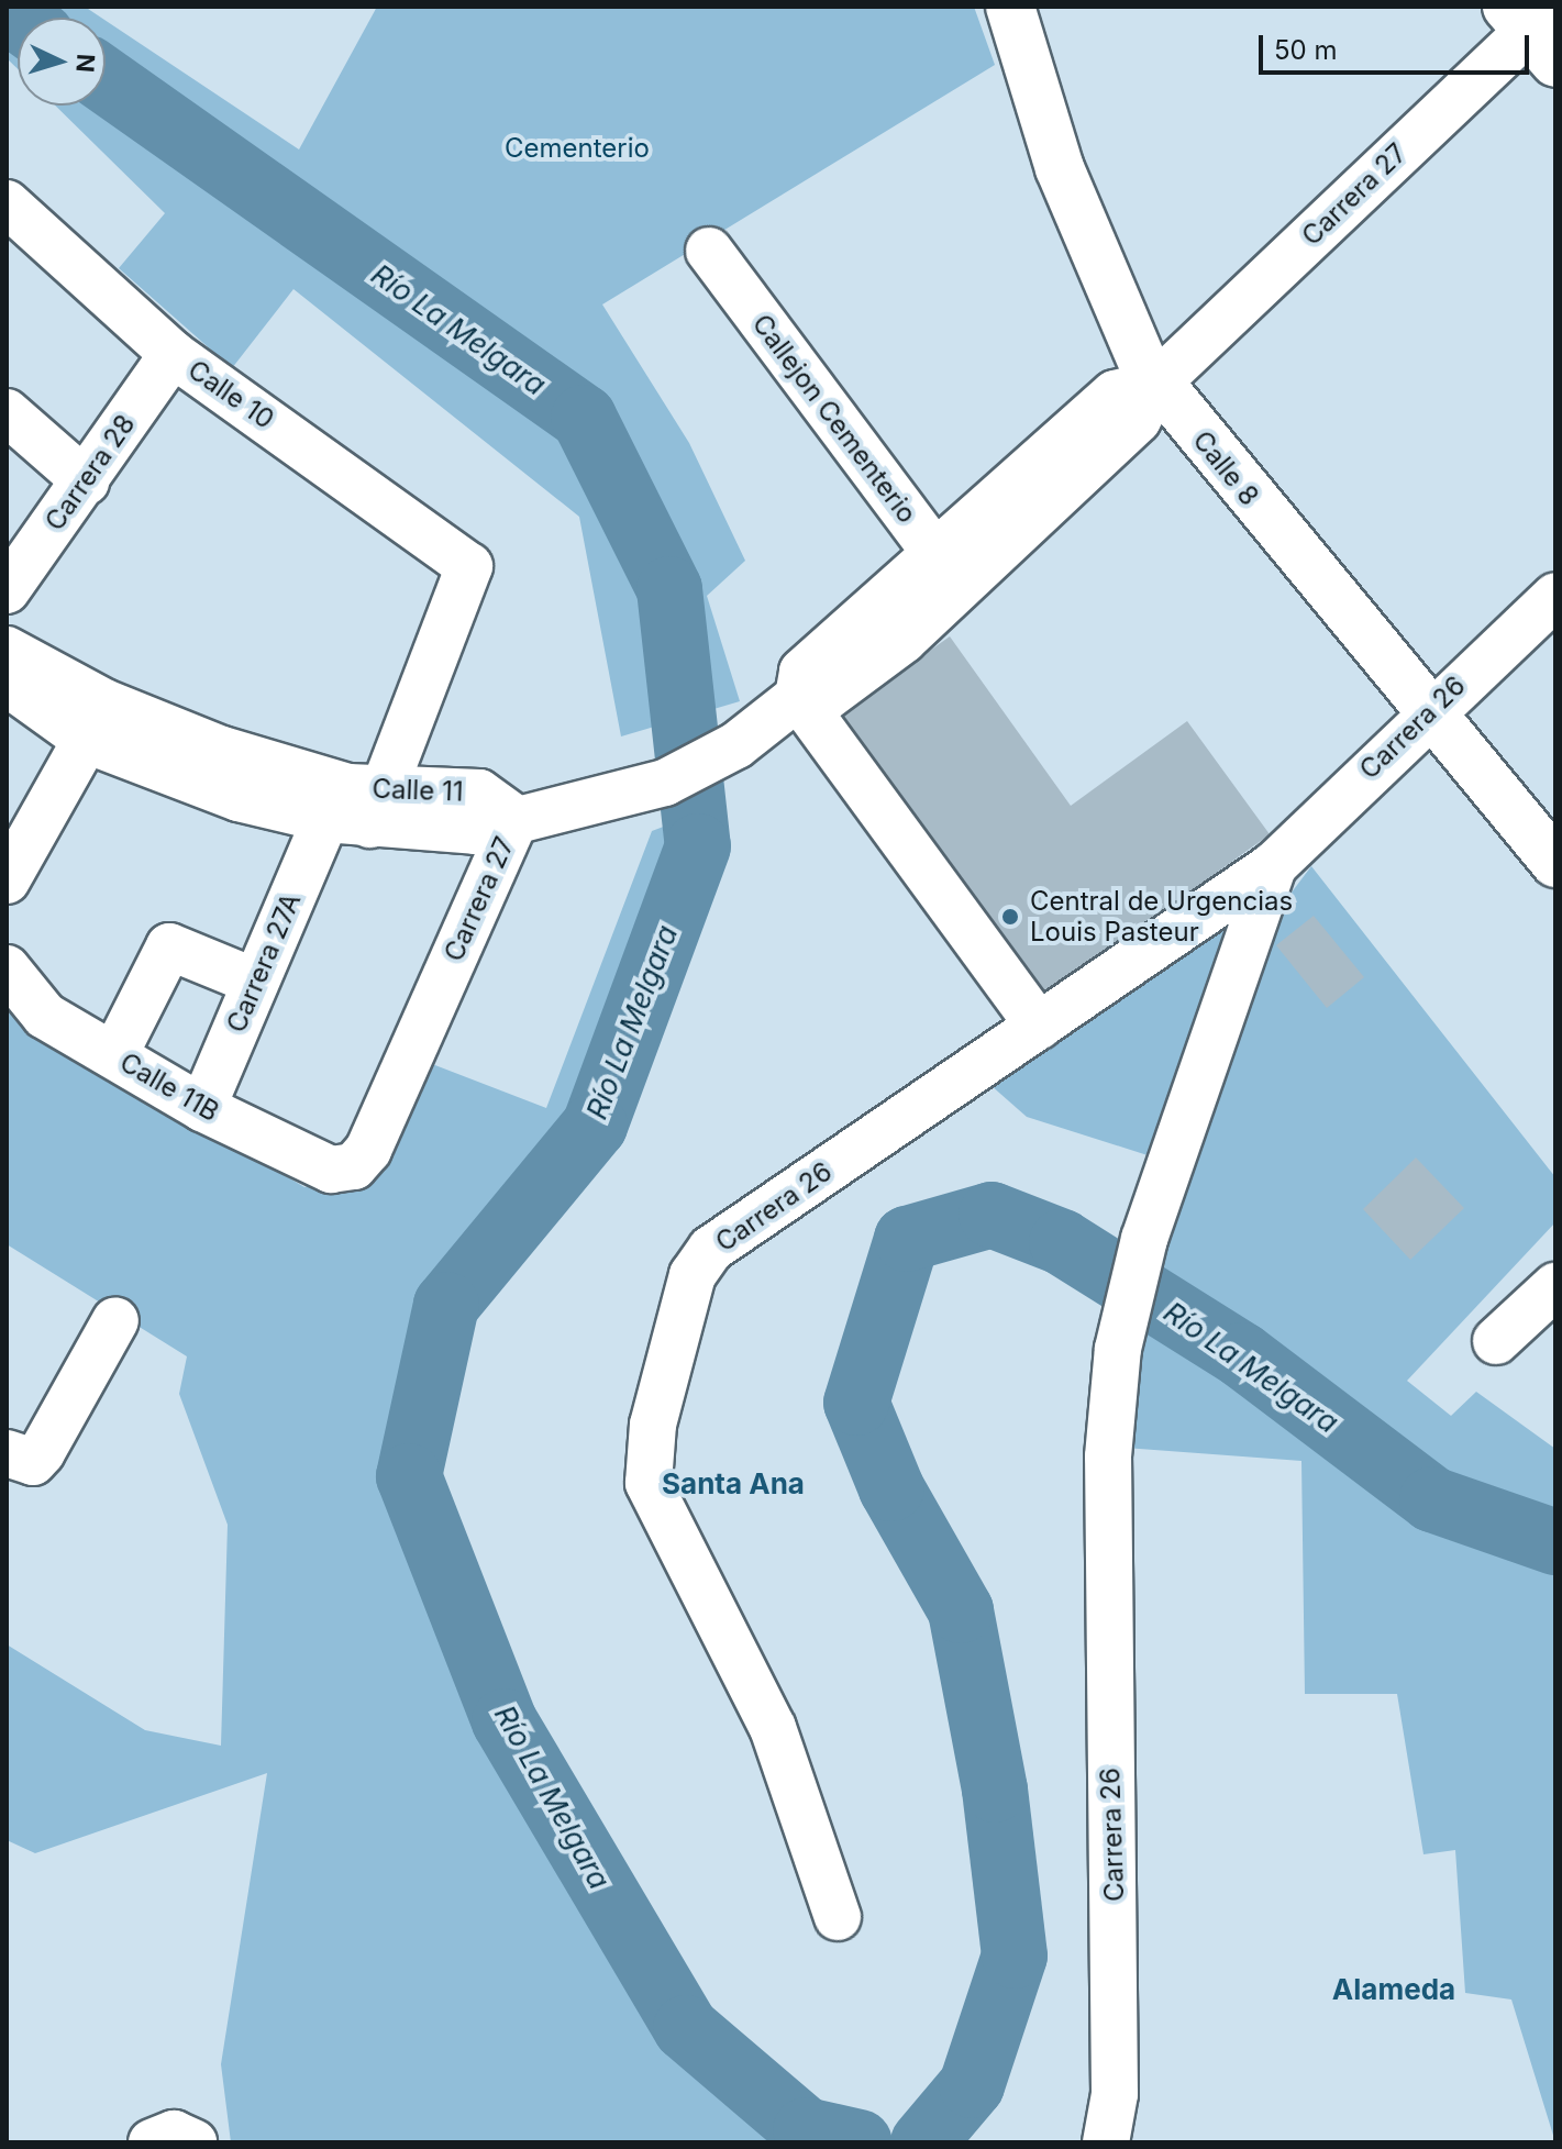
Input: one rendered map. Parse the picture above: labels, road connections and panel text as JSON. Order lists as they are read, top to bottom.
{
  "streets": {
    "main road": ["Calle 8"],
    "street": [
      "Carrera 27",
      "Calle 10",
      "Callejon Cementerio",
      "Carrera 28",
      "Carrera 26",
      "Calle 11",
      "Carrera 27A",
      "Calle 11B"
    ]
  },
  "crossings": [
    ["Carrera 27", "Callejon Cementerio"],
    ["Carrera 27", "Calle 8"],
    ["Carrera 27", "Calle 11"],
    ["Carrera 27", "Calle 11B"],
    ["Calle 10", "Carrera 28"],
    ["Calle 10", "Calle 11"],
    ["Calle 8", "Carrera 26"],
    ["Calle 11", "Carrera 27A"],
    ["Carrera 27A", "Calle 11B"]
  ],
  "districts": ["Santa Ana", "Alameda"],
  "water": ["Río La Melgara"],
  "parks": ["Cementerio"],
  "places": ["Central de Urgencias Louis Pasteur"],
  "scale_bar": "50 m",
  "north": "right"
}
